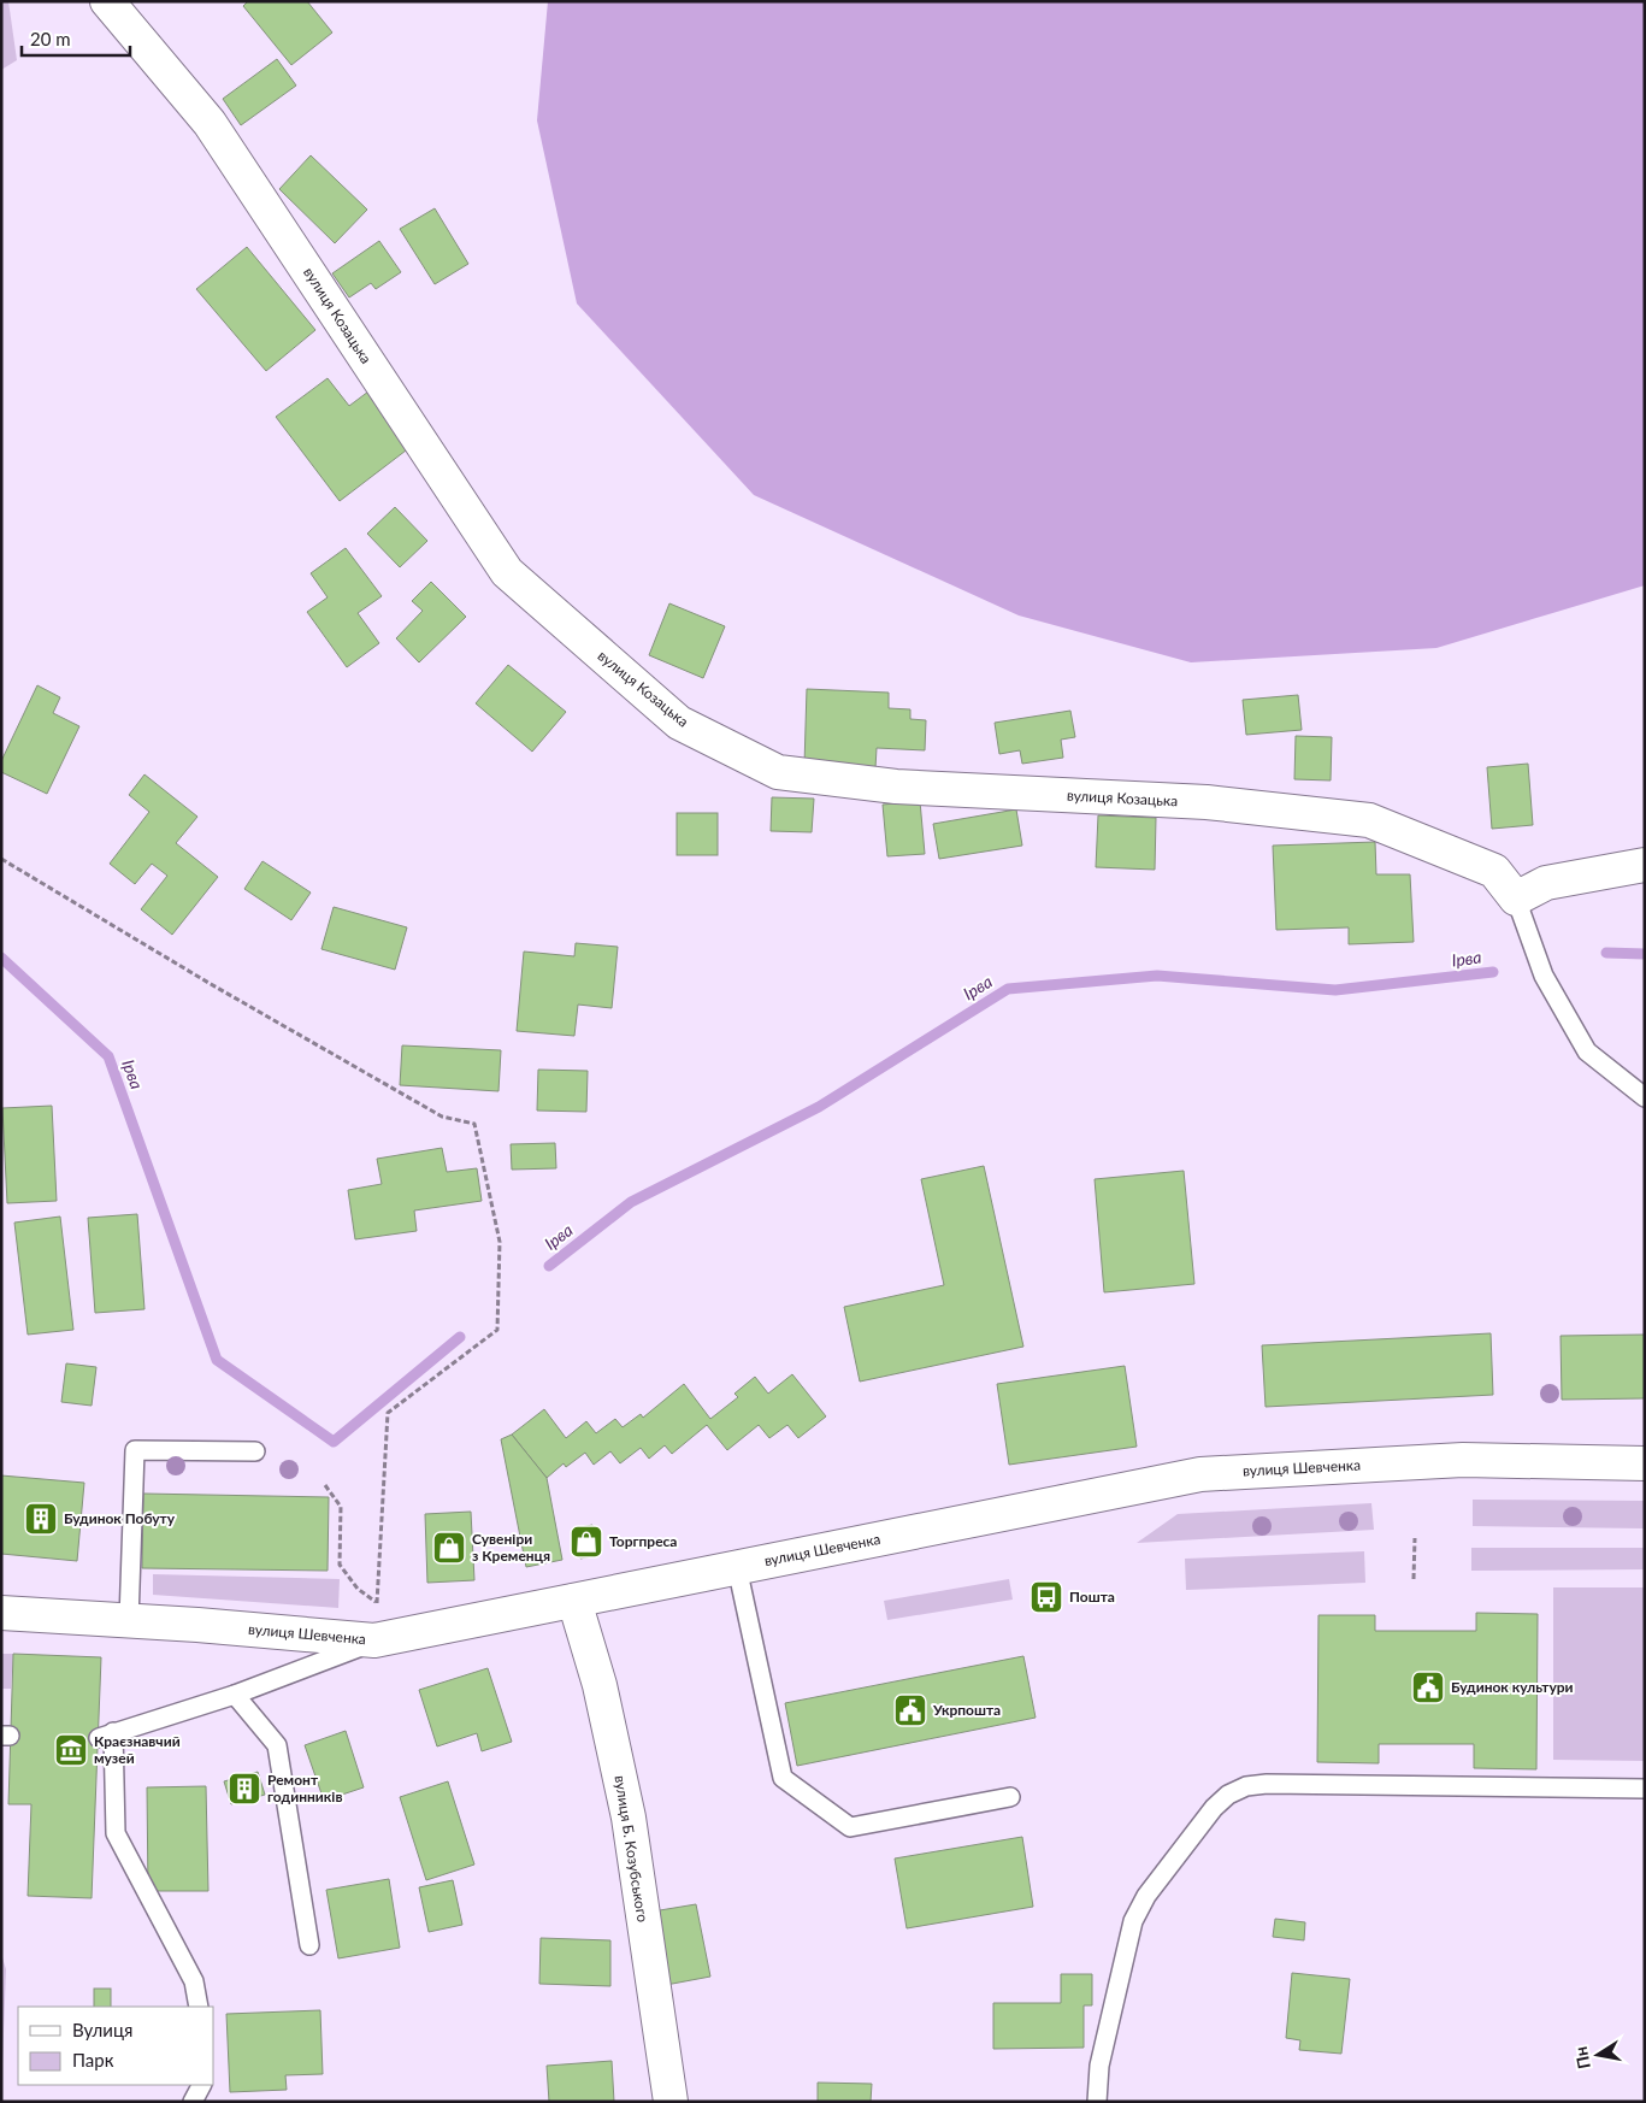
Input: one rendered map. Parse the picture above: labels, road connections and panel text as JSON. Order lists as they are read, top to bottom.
{
  "streets": {
    "street": ["вулиця Козацька", "вулиця Шевченка", "вулиця Б. Козубського"]
  },
  "crossings": [
    ["вулиця Шевченка", "вулиця Б. Козубського"]
  ],
  "water": ["Ірва"],
  "places": {
    "building": ["Будинок Побуту", "Ремонт годинників"],
    "shop": ["Торгпреса", "Сувеніри з Кременця"],
    "bus stop": ["Пошта"],
    "public building": ["Будинок культури", "Укрпошта"],
    "museum": ["Краєзнавчий музей"]
  },
  "legend": ["Вулиця", "Парк"],
  "scale_bar": "20 m",
  "north": "left"
}
